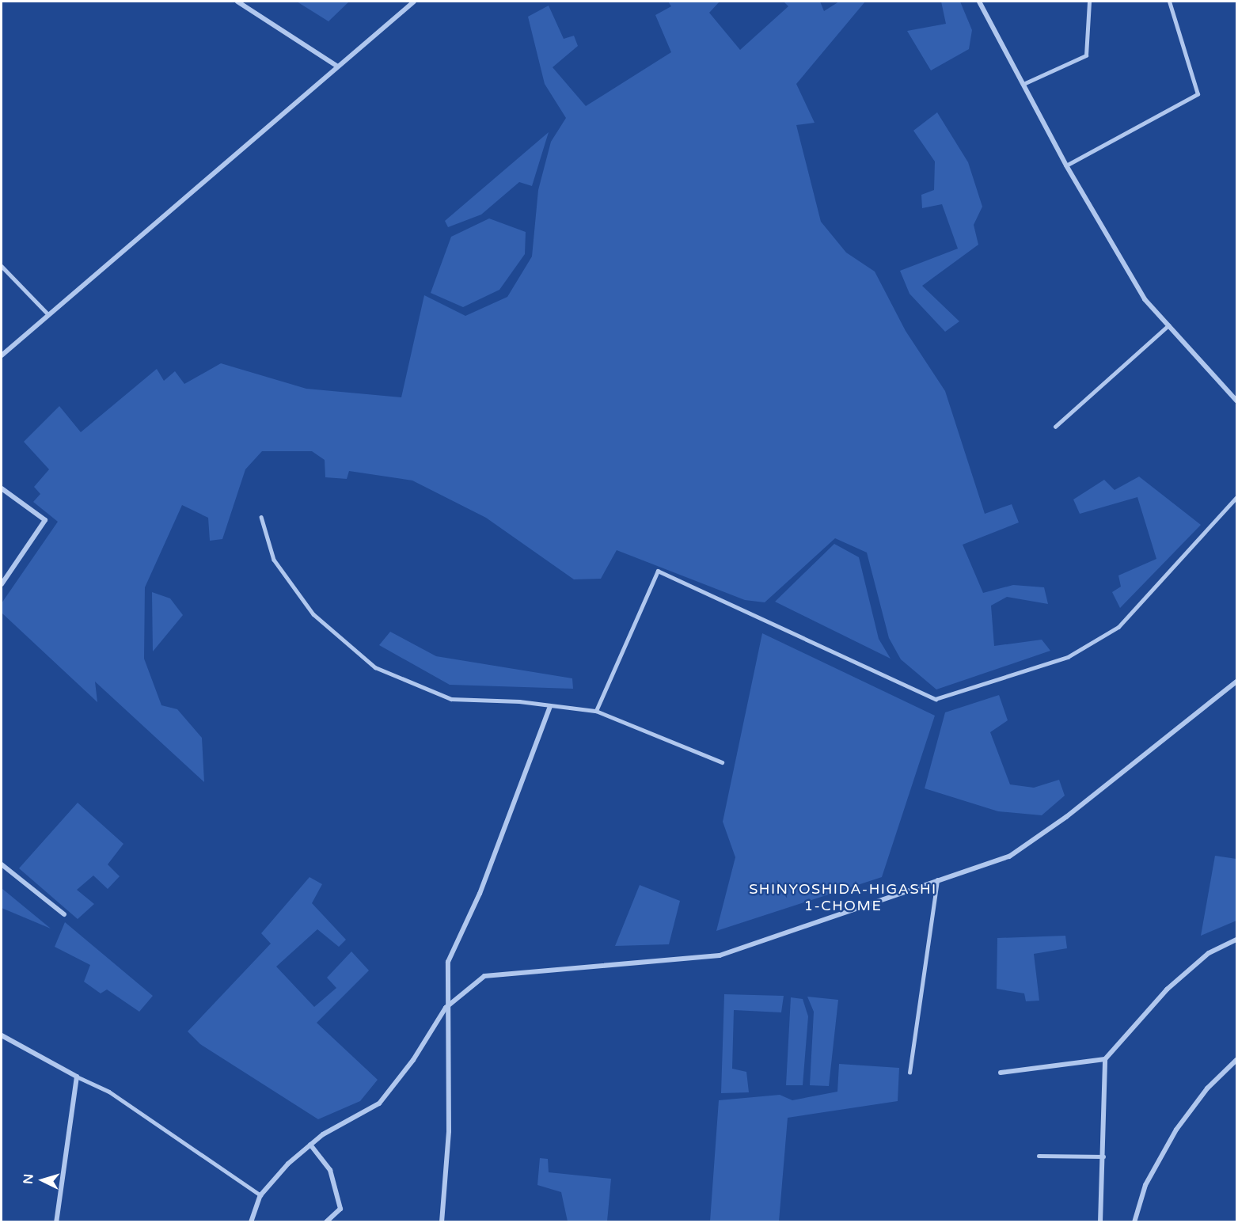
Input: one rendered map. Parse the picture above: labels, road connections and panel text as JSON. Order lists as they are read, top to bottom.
{
  "districts": ["SHINYOSHIDA-HIGASHI 1-CHOME"],
  "north": "left"
}
